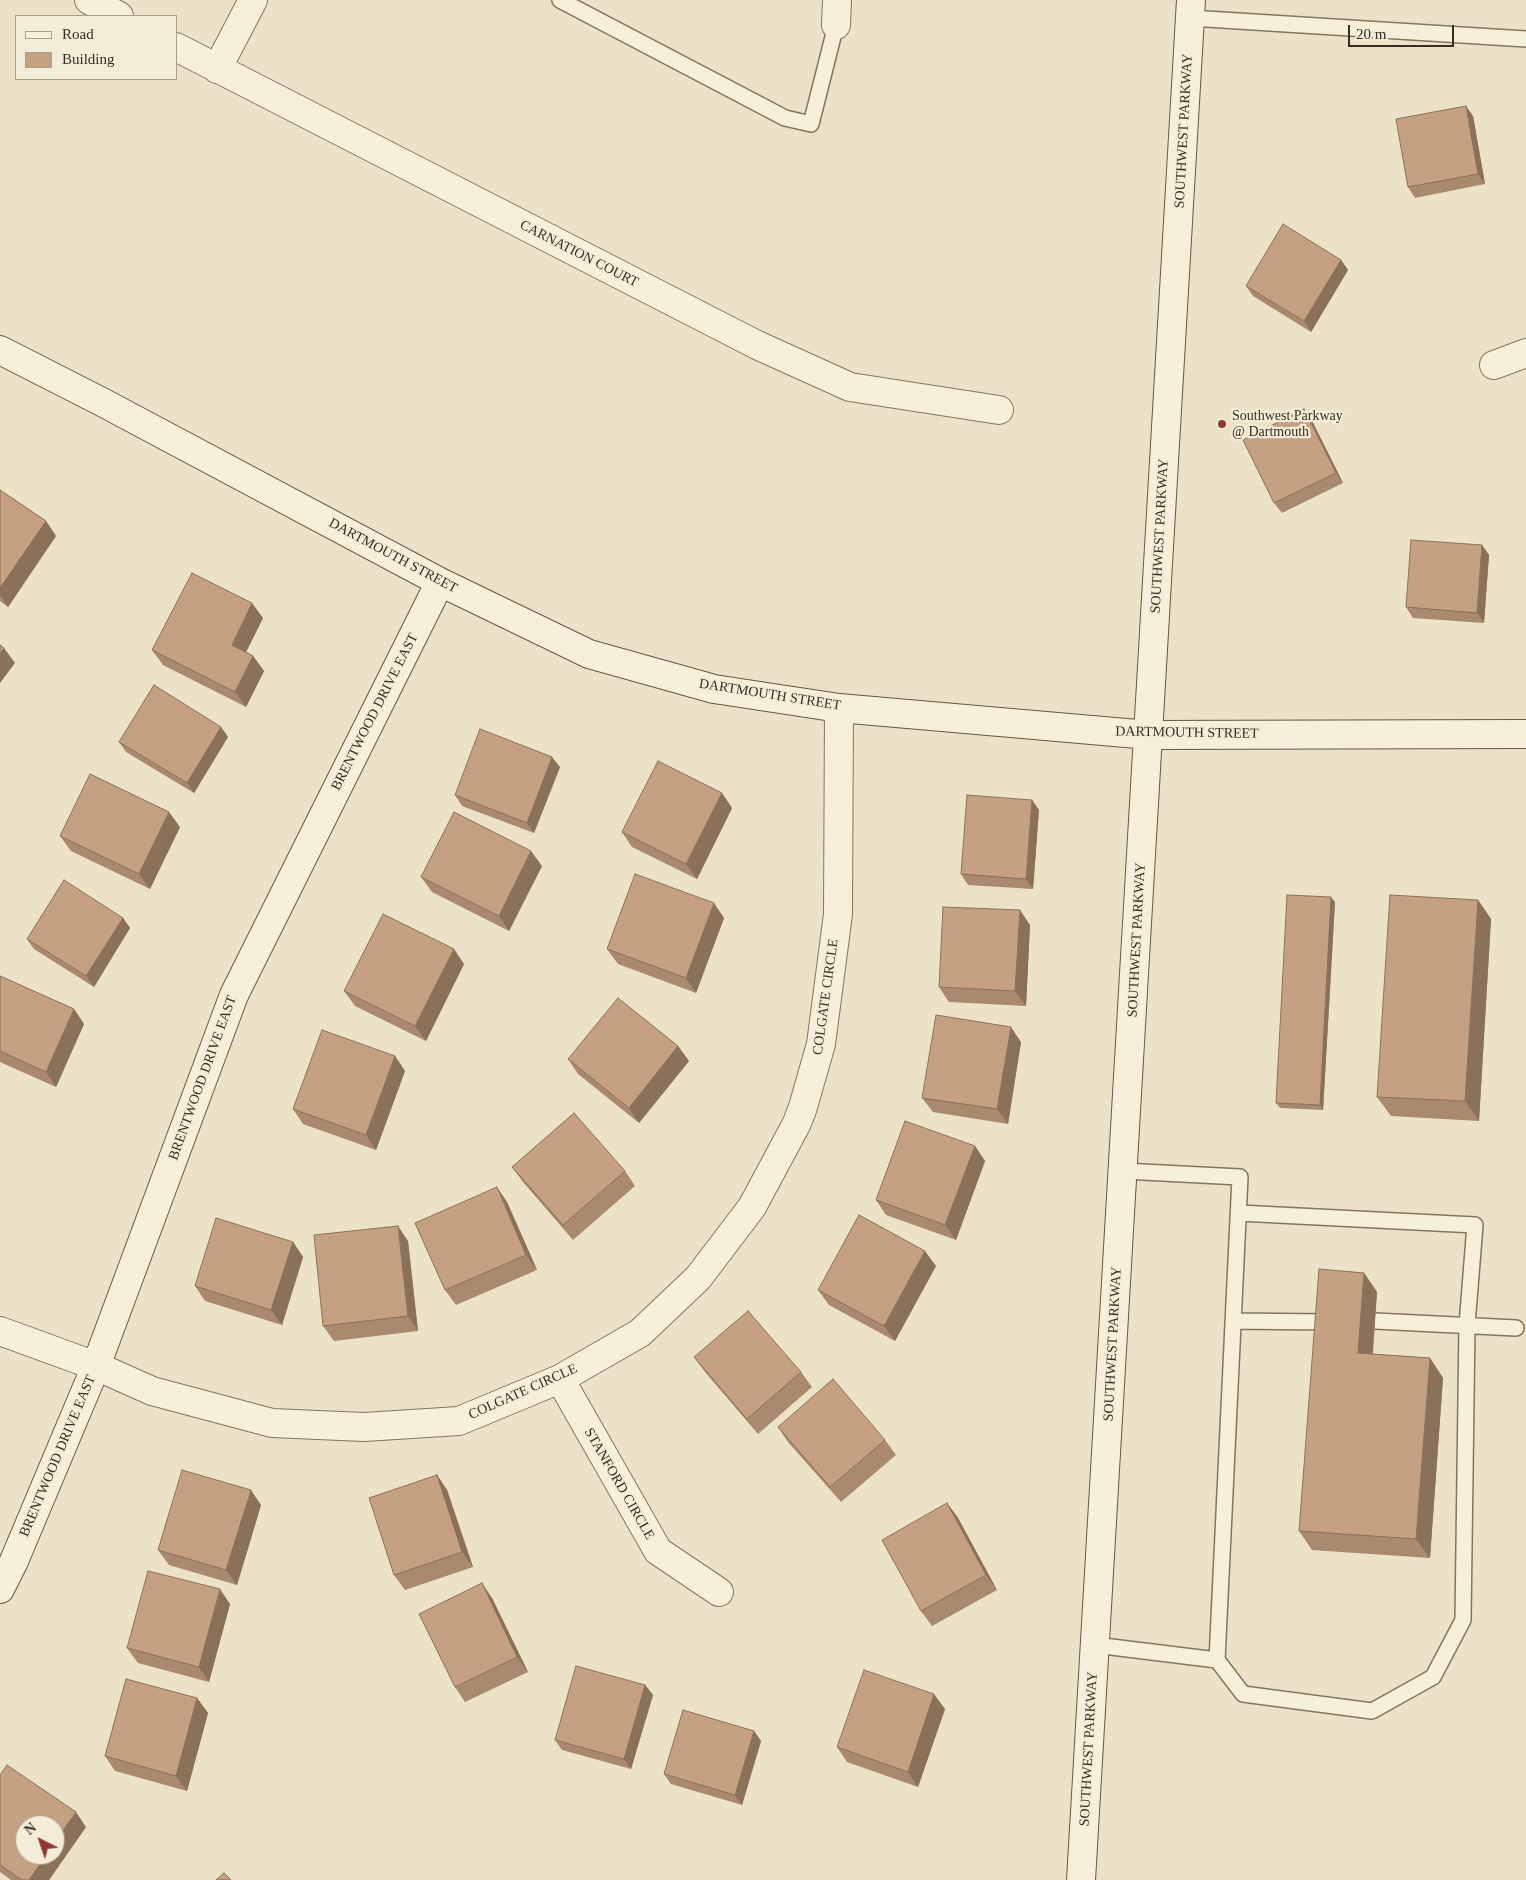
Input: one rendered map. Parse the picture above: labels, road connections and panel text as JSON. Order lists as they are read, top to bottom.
{
  "streets": {
    "street": [
      "SOUTHWEST PARKWAY",
      "CARNATION COURT",
      "DARTMOUTH STREET",
      "BRENTWOOD DRIVE EAST",
      "COLGATE CIRCLE",
      "STANFORD CIRCLE"
    ]
  },
  "crossings": [
    ["SOUTHWEST PARKWAY", "DARTMOUTH STREET"],
    ["DARTMOUTH STREET", "BRENTWOOD DRIVE EAST"],
    ["DARTMOUTH STREET", "COLGATE CIRCLE"],
    ["BRENTWOOD DRIVE EAST", "COLGATE CIRCLE"],
    ["COLGATE CIRCLE", "STANFORD CIRCLE"]
  ],
  "places": ["Southwest Parkway @ Dartmouth"],
  "legend": ["Road", "Building"],
  "scale_bar": "20 m",
  "north": "top left"
}
